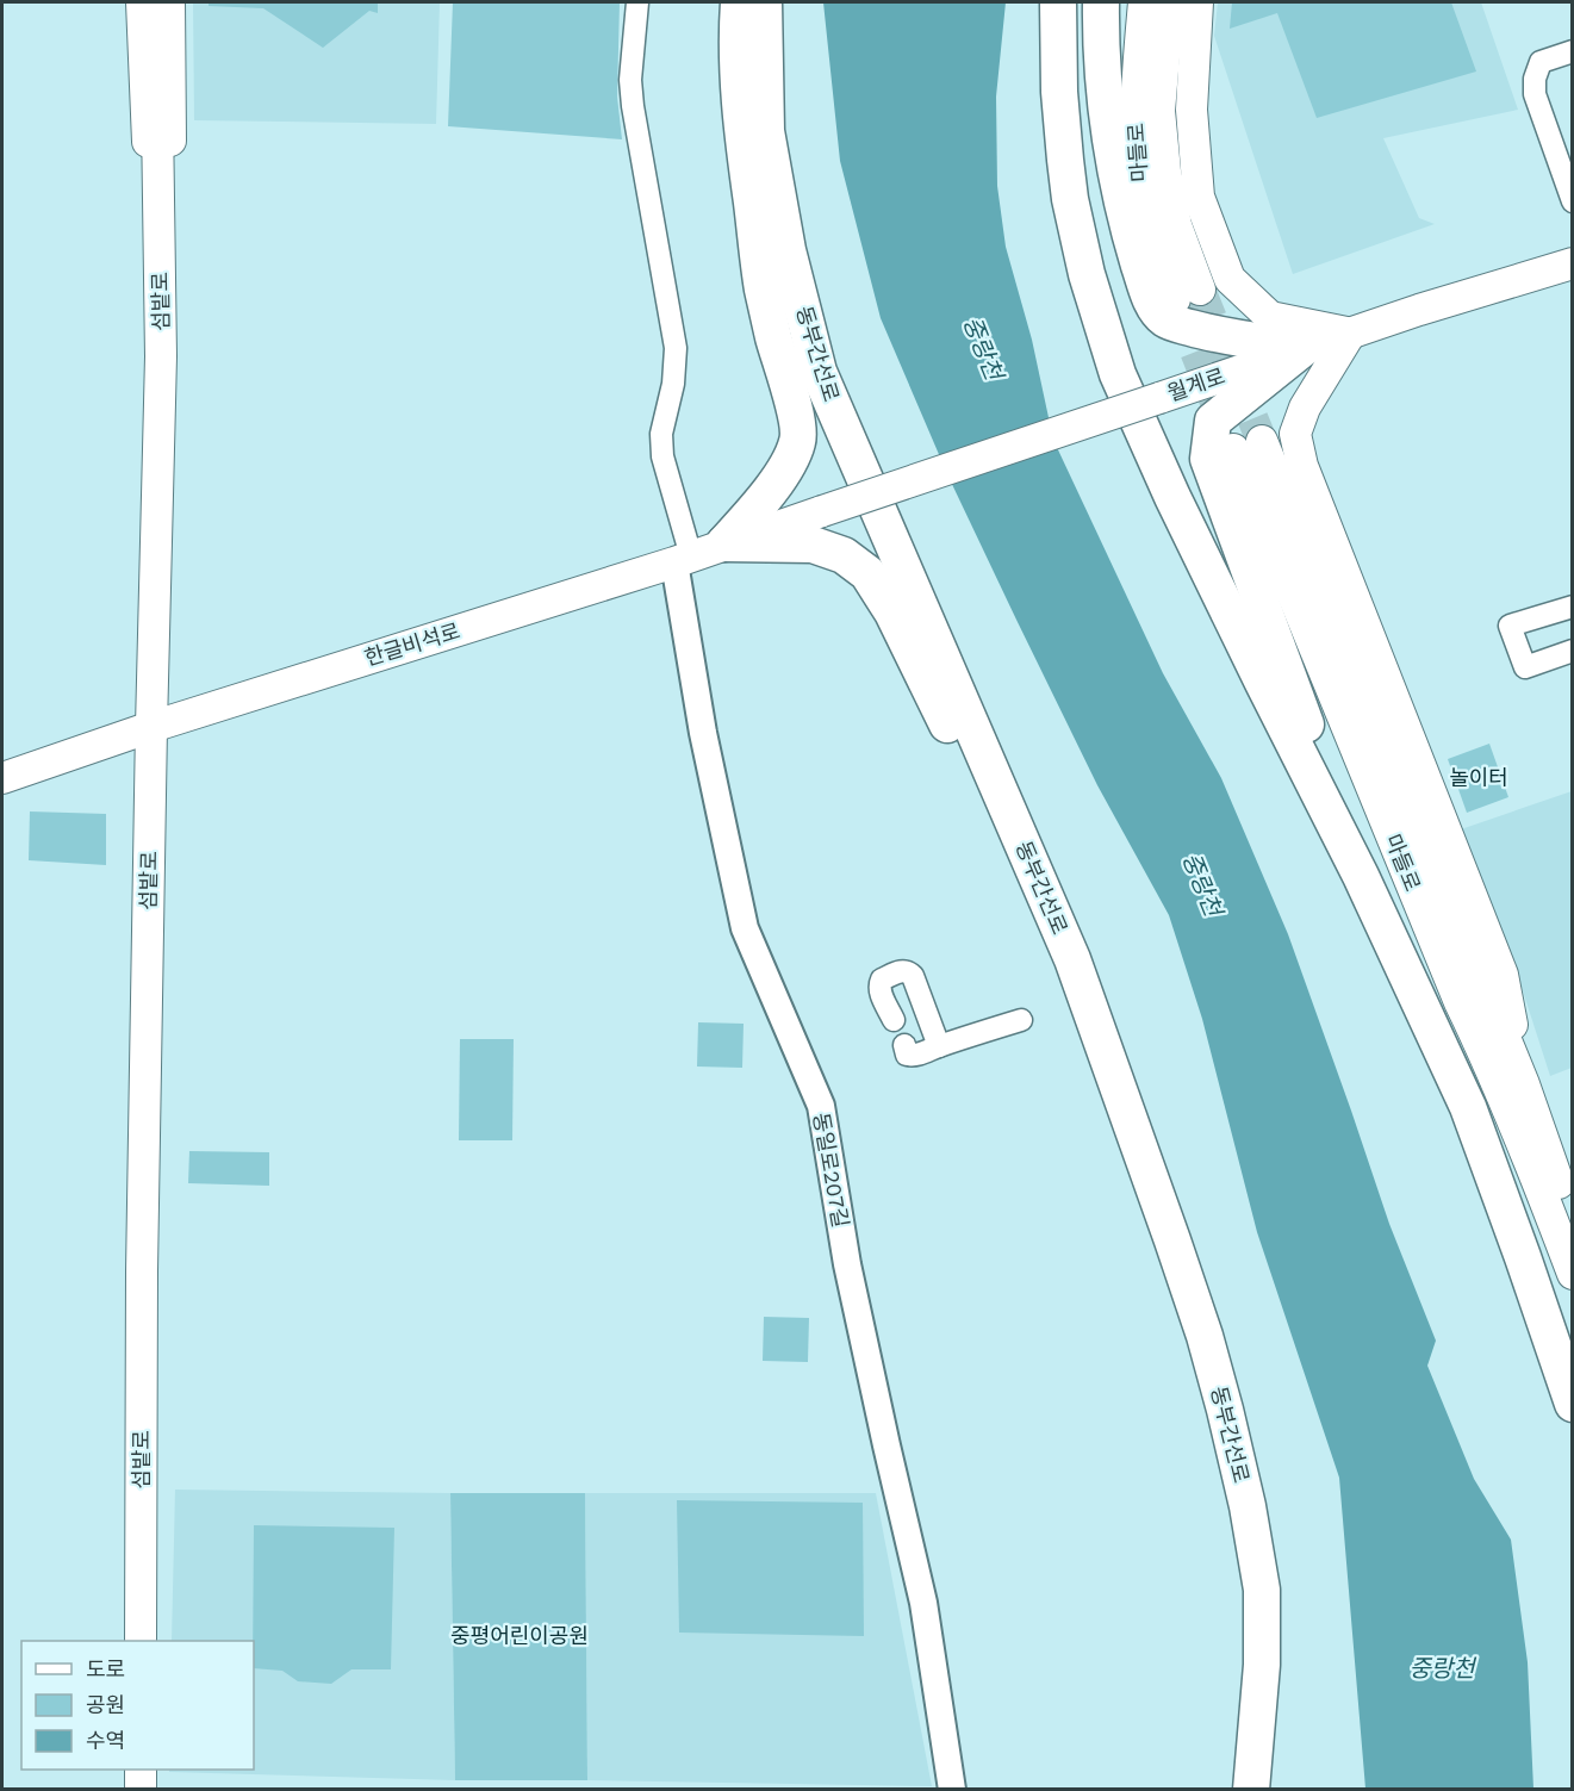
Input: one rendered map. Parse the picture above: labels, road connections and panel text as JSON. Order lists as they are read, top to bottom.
{
  "streets": {
    "highway": ["동부간선로"],
    "main road": [
      "마들로",
      "섬밭로",
      "월계로",
      "한글비석로"
    ],
    "street": ["동일로207길"]
  },
  "crossings": [
    ["섬밭로", "한글비석로"],
    ["월계로", "한글비석로"],
    ["한글비석로", "동일로207길"]
  ],
  "water": ["중랑천"],
  "parks": ["놀이터", "중평어린이공원"],
  "legend": ["도로", "공원", "수역"]
}
